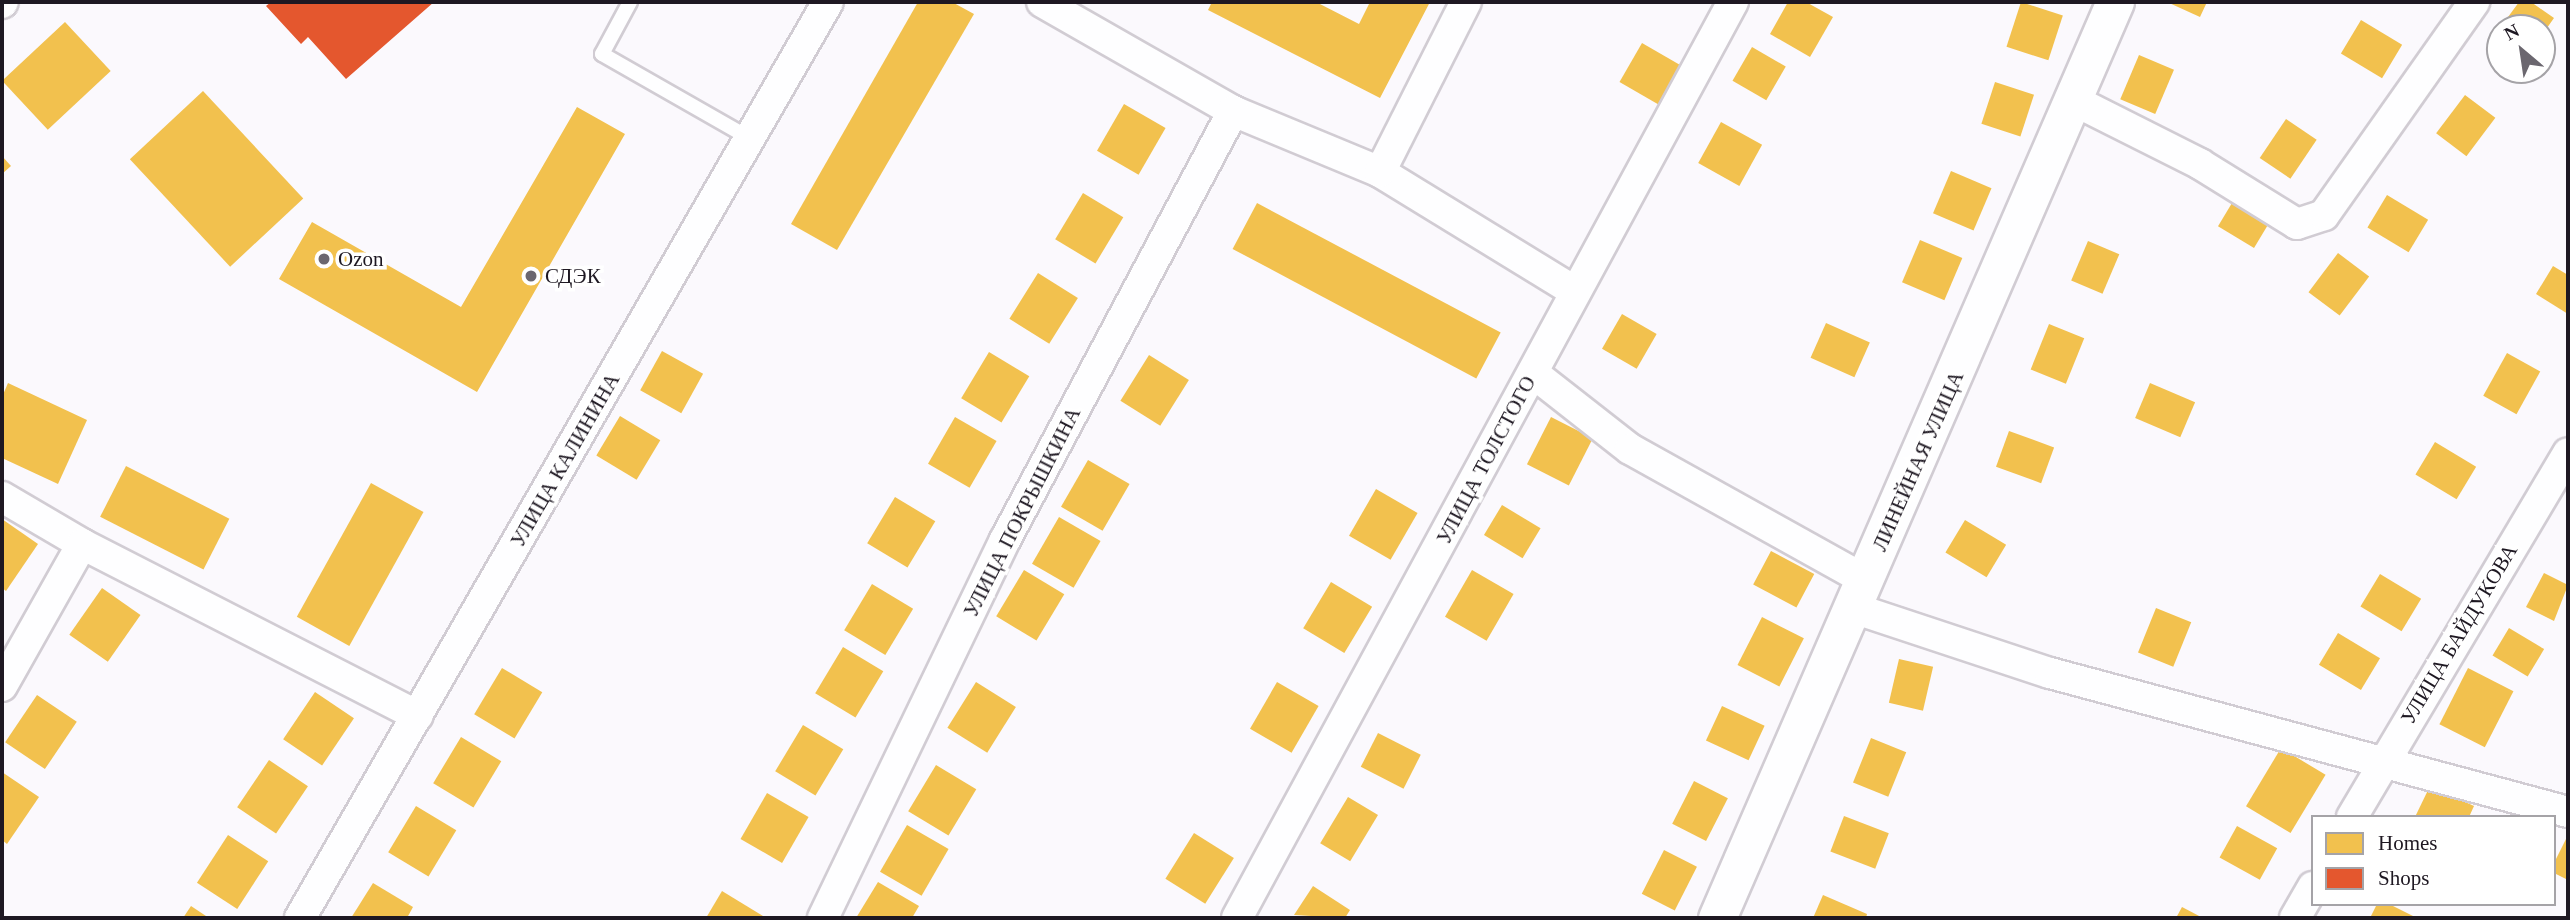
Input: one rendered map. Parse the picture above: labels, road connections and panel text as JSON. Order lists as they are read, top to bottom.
{
  "streets": {
    "street": [
      "УЛИЦА КАЛИНИНА",
      "УЛИЦА ТОЛСТОГО",
      "ЛИНЕЙНАЯ УЛИЦА",
      "УЛИЦА ПОКРЫШКИНА",
      "УЛИЦА БАЙДУКОВА"
    ]
  },
  "places": ["Ozon", "СДЭК"],
  "legend": ["Homes", "Shops"],
  "north": "top left"
}
